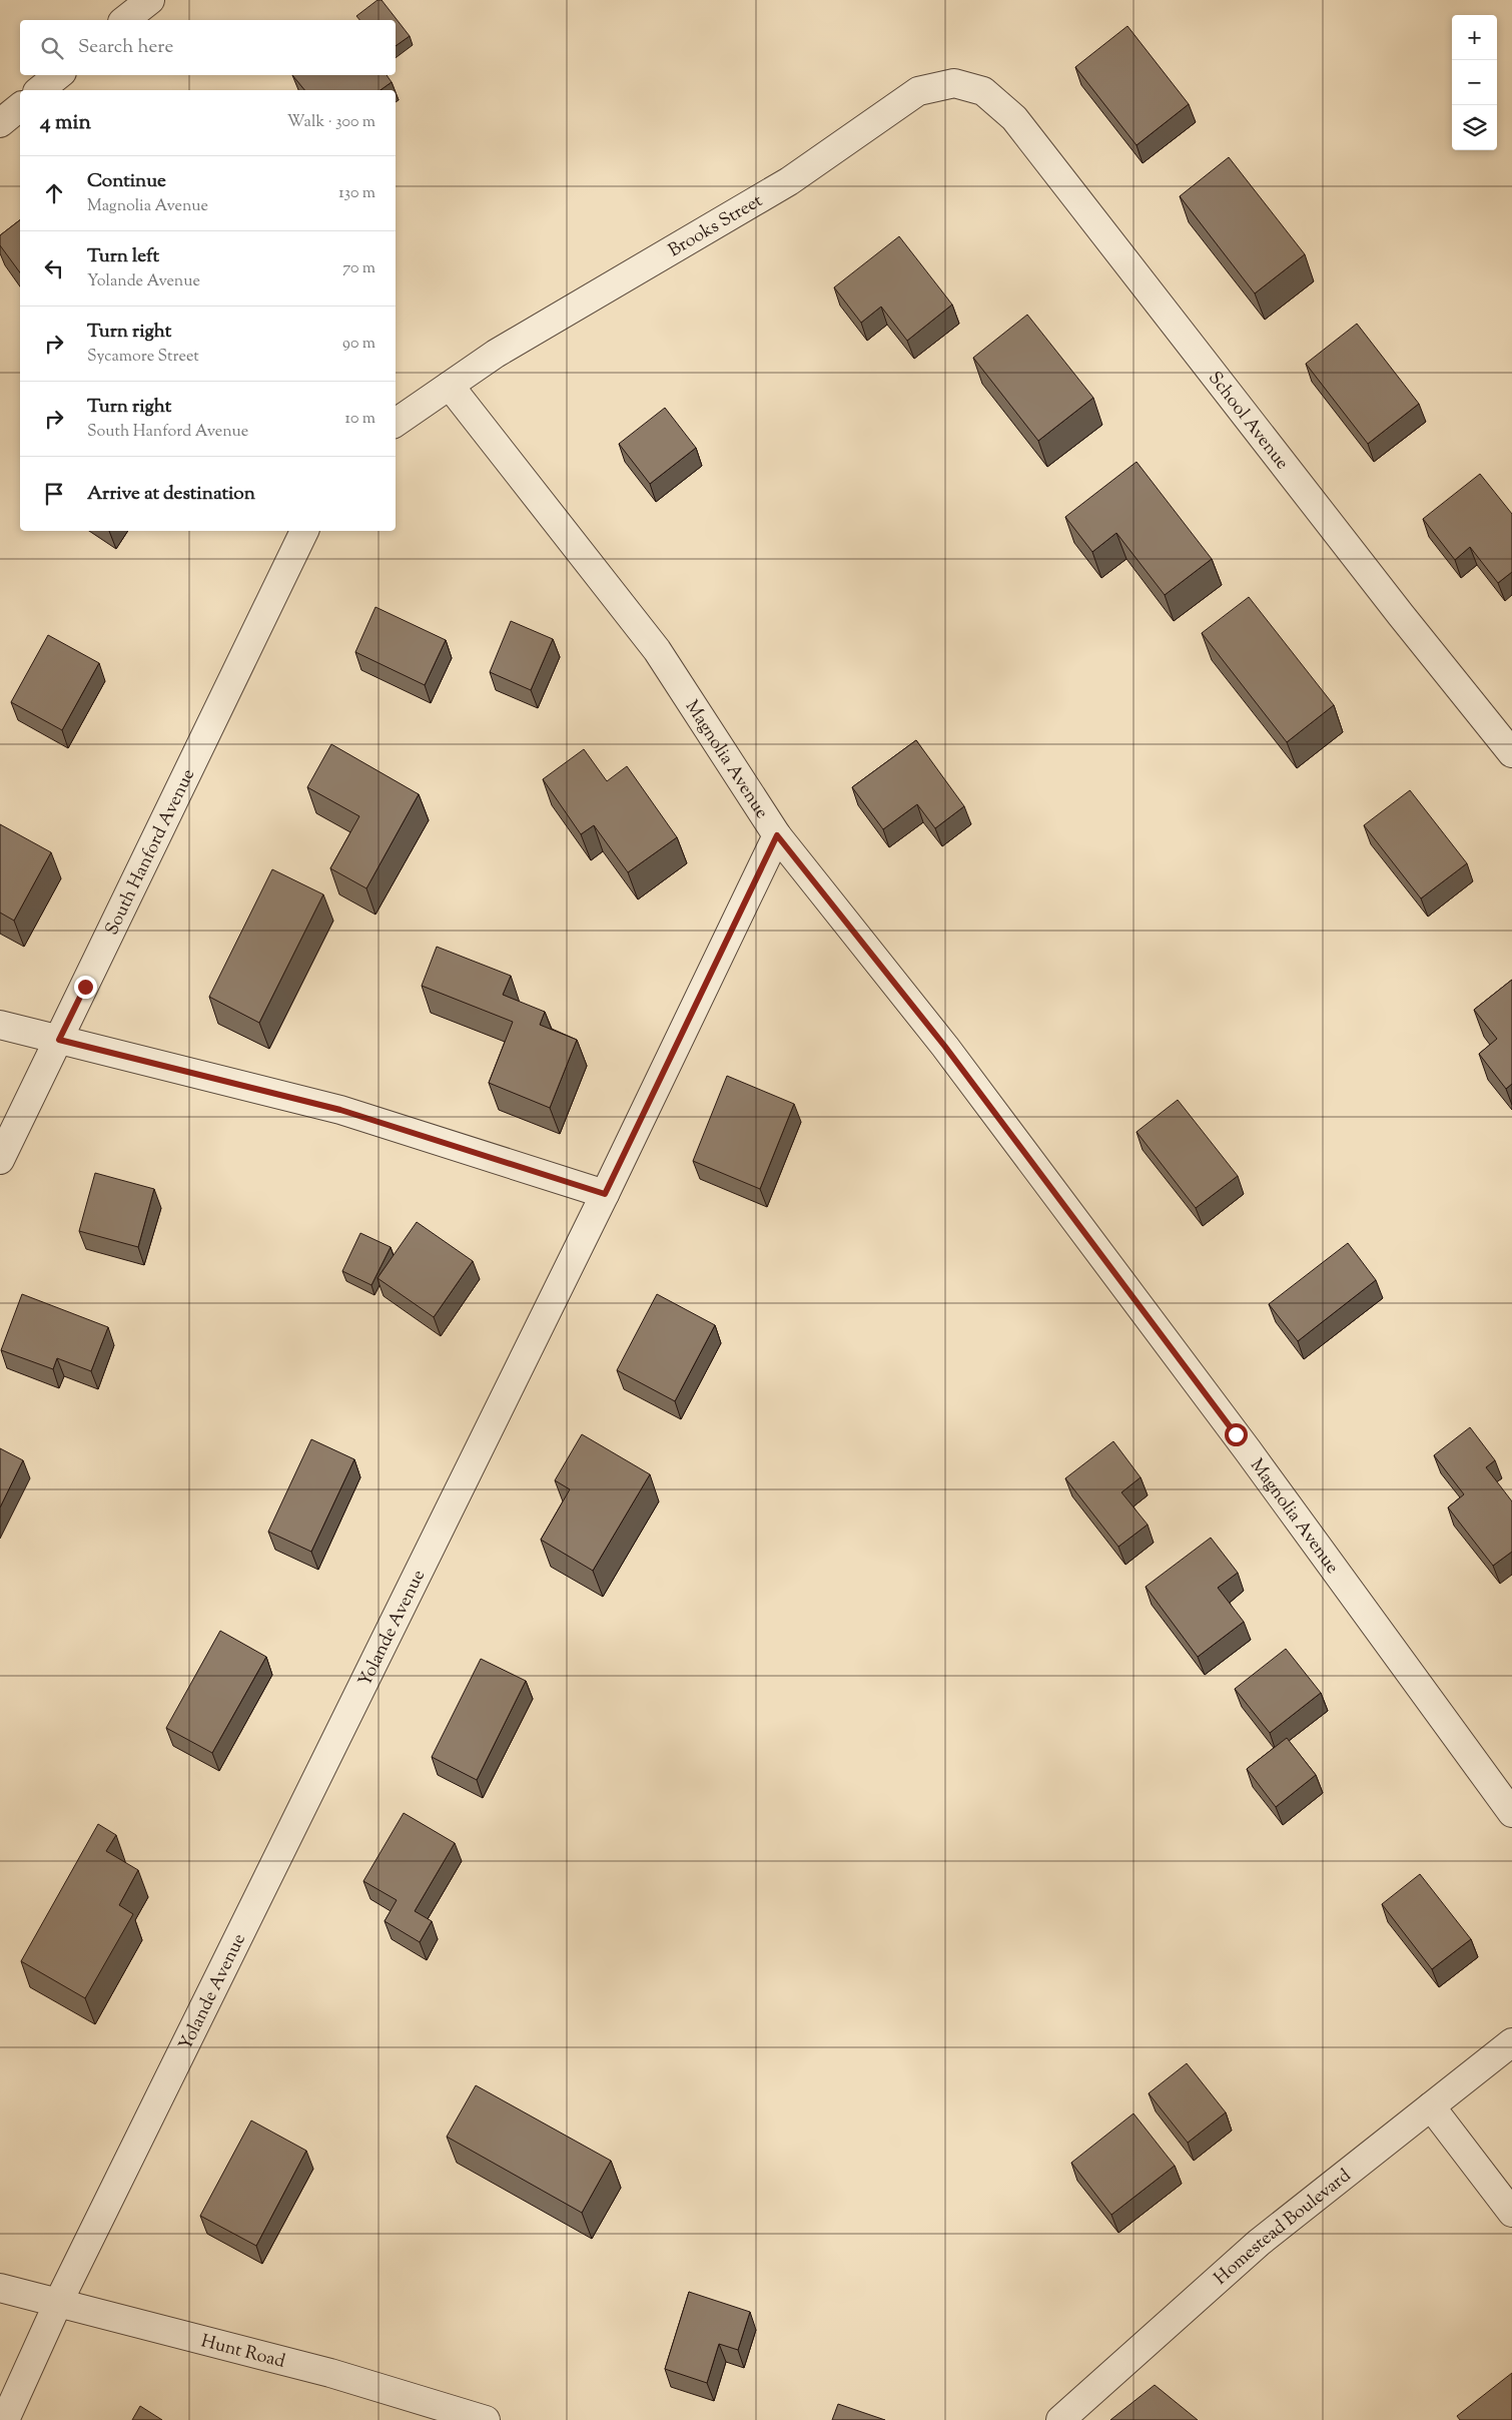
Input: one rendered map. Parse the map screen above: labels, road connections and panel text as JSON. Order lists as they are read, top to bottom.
{
  "streets": {
    "street": [
      "Brooks Street",
      "School Avenue",
      "Magnolia Avenue",
      "South Hanford Avenue",
      "Yolande Avenue",
      "Homestead Boulevard",
      "Hunt Road"
    ]
  },
  "crossings": [
    ["Brooks Street", "School Avenue"],
    ["Brooks Street", "Magnolia Avenue"],
    ["Magnolia Avenue", "Yolande Avenue"],
    ["Yolande Avenue", "Hunt Road"]
  ],
  "page": {
    "map_buttons": ["+", "−"],
    "search": "Search here",
    "heading": ["4 min", "Walk · 300 m"],
    "list": [
      ["Continue", "Magnolia Avenue", "130 m"],
      ["Turn left", "Yolande Avenue", "70 m"],
      ["Turn right", "Sycamore Street", "90 m"],
      ["Turn right", "South Hanford Avenue", "10 m"],
      "Arrive at destination"
    ]
  }
}
